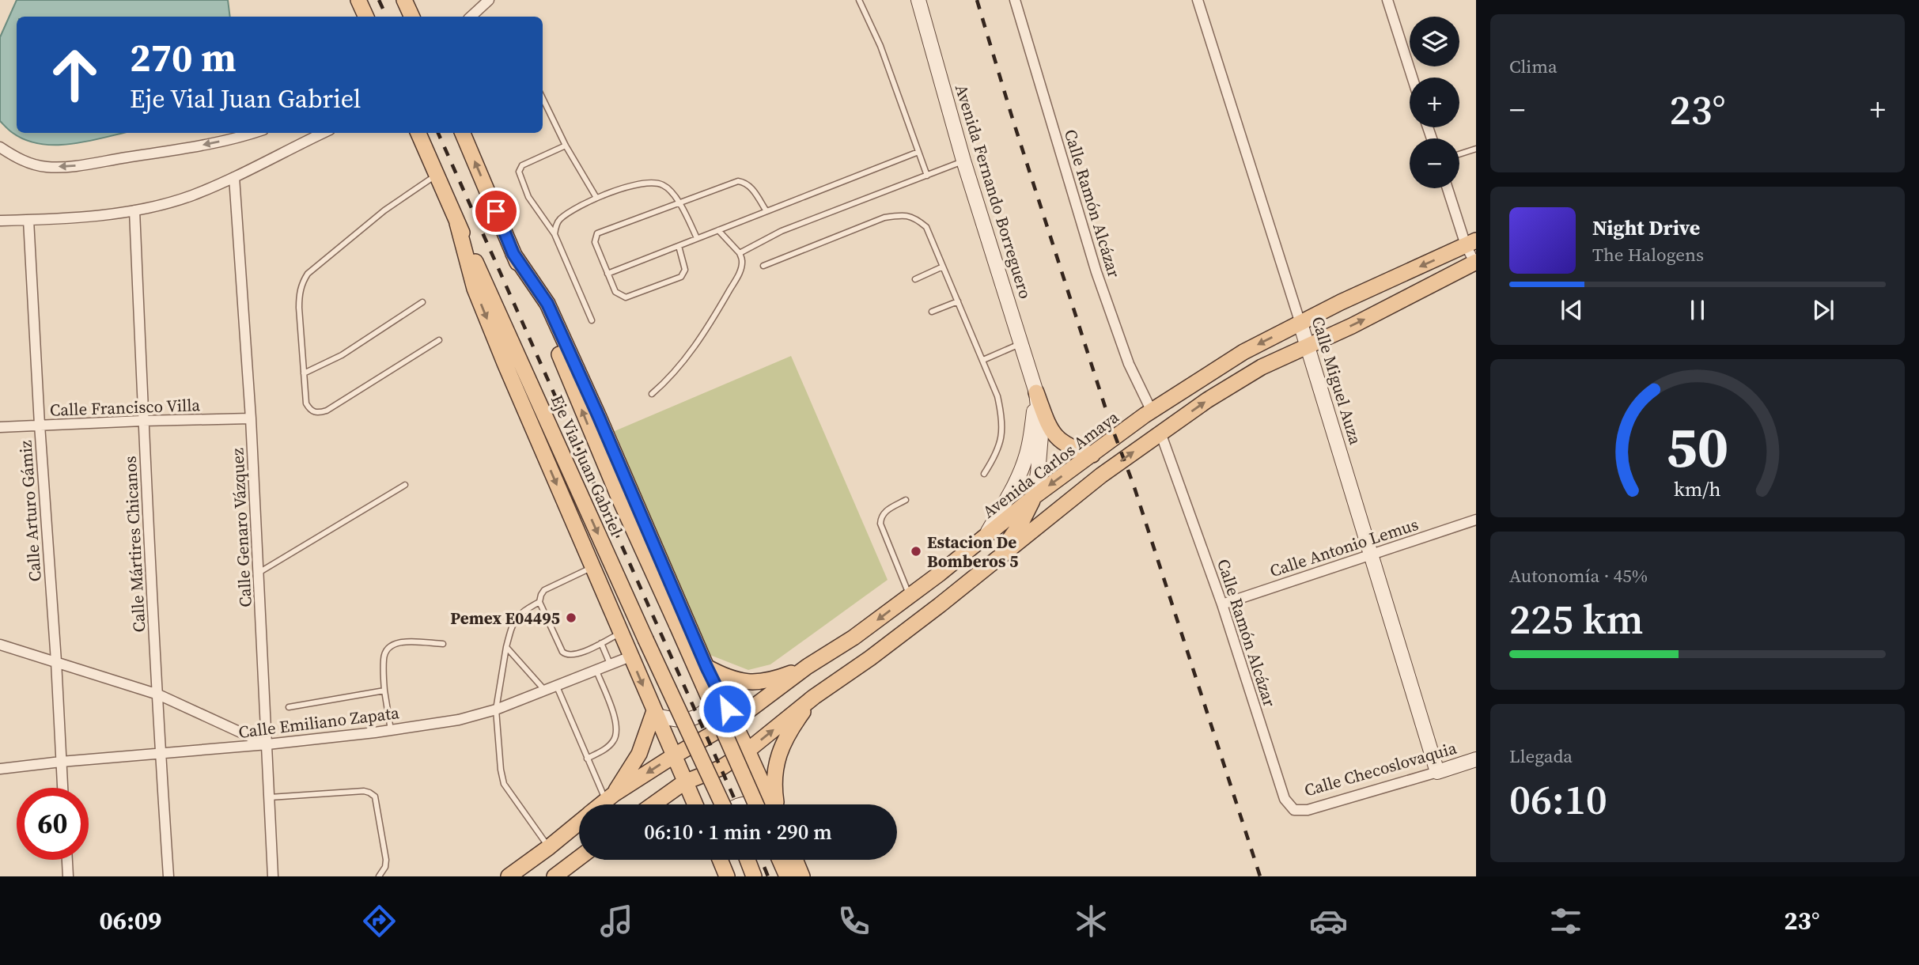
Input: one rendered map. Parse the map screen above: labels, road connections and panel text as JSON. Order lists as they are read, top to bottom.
{
  "streets": {
    "main road": [
      "Avenida Fernando Borreguero",
      "Calle Miguel Auza",
      "Avenida Carlos Amaya",
      "Eje Vial Juan Gabriel",
      "Calle Checoslovaquia"
    ],
    "street": [
      "Calle Ramón Alcázar",
      "Calle Francisco Villa",
      "Calle Arturo Gámiz",
      "Calle Genaro Vázquez",
      "Calle Mártires Chicanos",
      "Calle Antonio Lemus",
      "Calle Emiliano Zapata"
    ]
  },
  "crossings": [
    ["Calle Ramón Alcázar", "Avenida Carlos Amaya"],
    ["Calle Ramón Alcázar", "Calle Antonio Lemus"],
    ["Calle Ramón Alcázar", "Calle Checoslovaquia"],
    ["Calle Miguel Auza", "Avenida Carlos Amaya"],
    ["Calle Miguel Auza", "Calle Antonio Lemus"],
    ["Calle Miguel Auza", "Calle Checoslovaquia"],
    ["Calle Francisco Villa", "Calle Arturo Gámiz"],
    ["Calle Francisco Villa", "Calle Genaro Vázquez"],
    ["Calle Francisco Villa", "Calle Mártires Chicanos"],
    ["Calle Arturo Gámiz", "Calle Emiliano Zapata"],
    ["Calle Genaro Vázquez", "Calle Emiliano Zapata"],
    ["Calle Mártires Chicanos", "Calle Emiliano Zapata"]
  ],
  "places": ["Estacion De Bomberos 5", "Pemex E04495"],
  "page": {
    "tile": [
      "Clima",
      ["Autonomía · 45%", "225 km"],
      ["Llegada", "06:10"]
    ],
    "map_buttons": ["+", "−"],
    "turn": ["270 m", "Eje Vial Juan Gabriel"],
    "heat": ["−", "23°", "+"],
    "song": ["Night Drive", "The Halogens"],
    "limit": "60",
    "trip": "06:10 · 1 min · 290 m",
    "tabs": ["06:09", "23°"],
    "gauge": ["50", "km/h"]
  }
}
